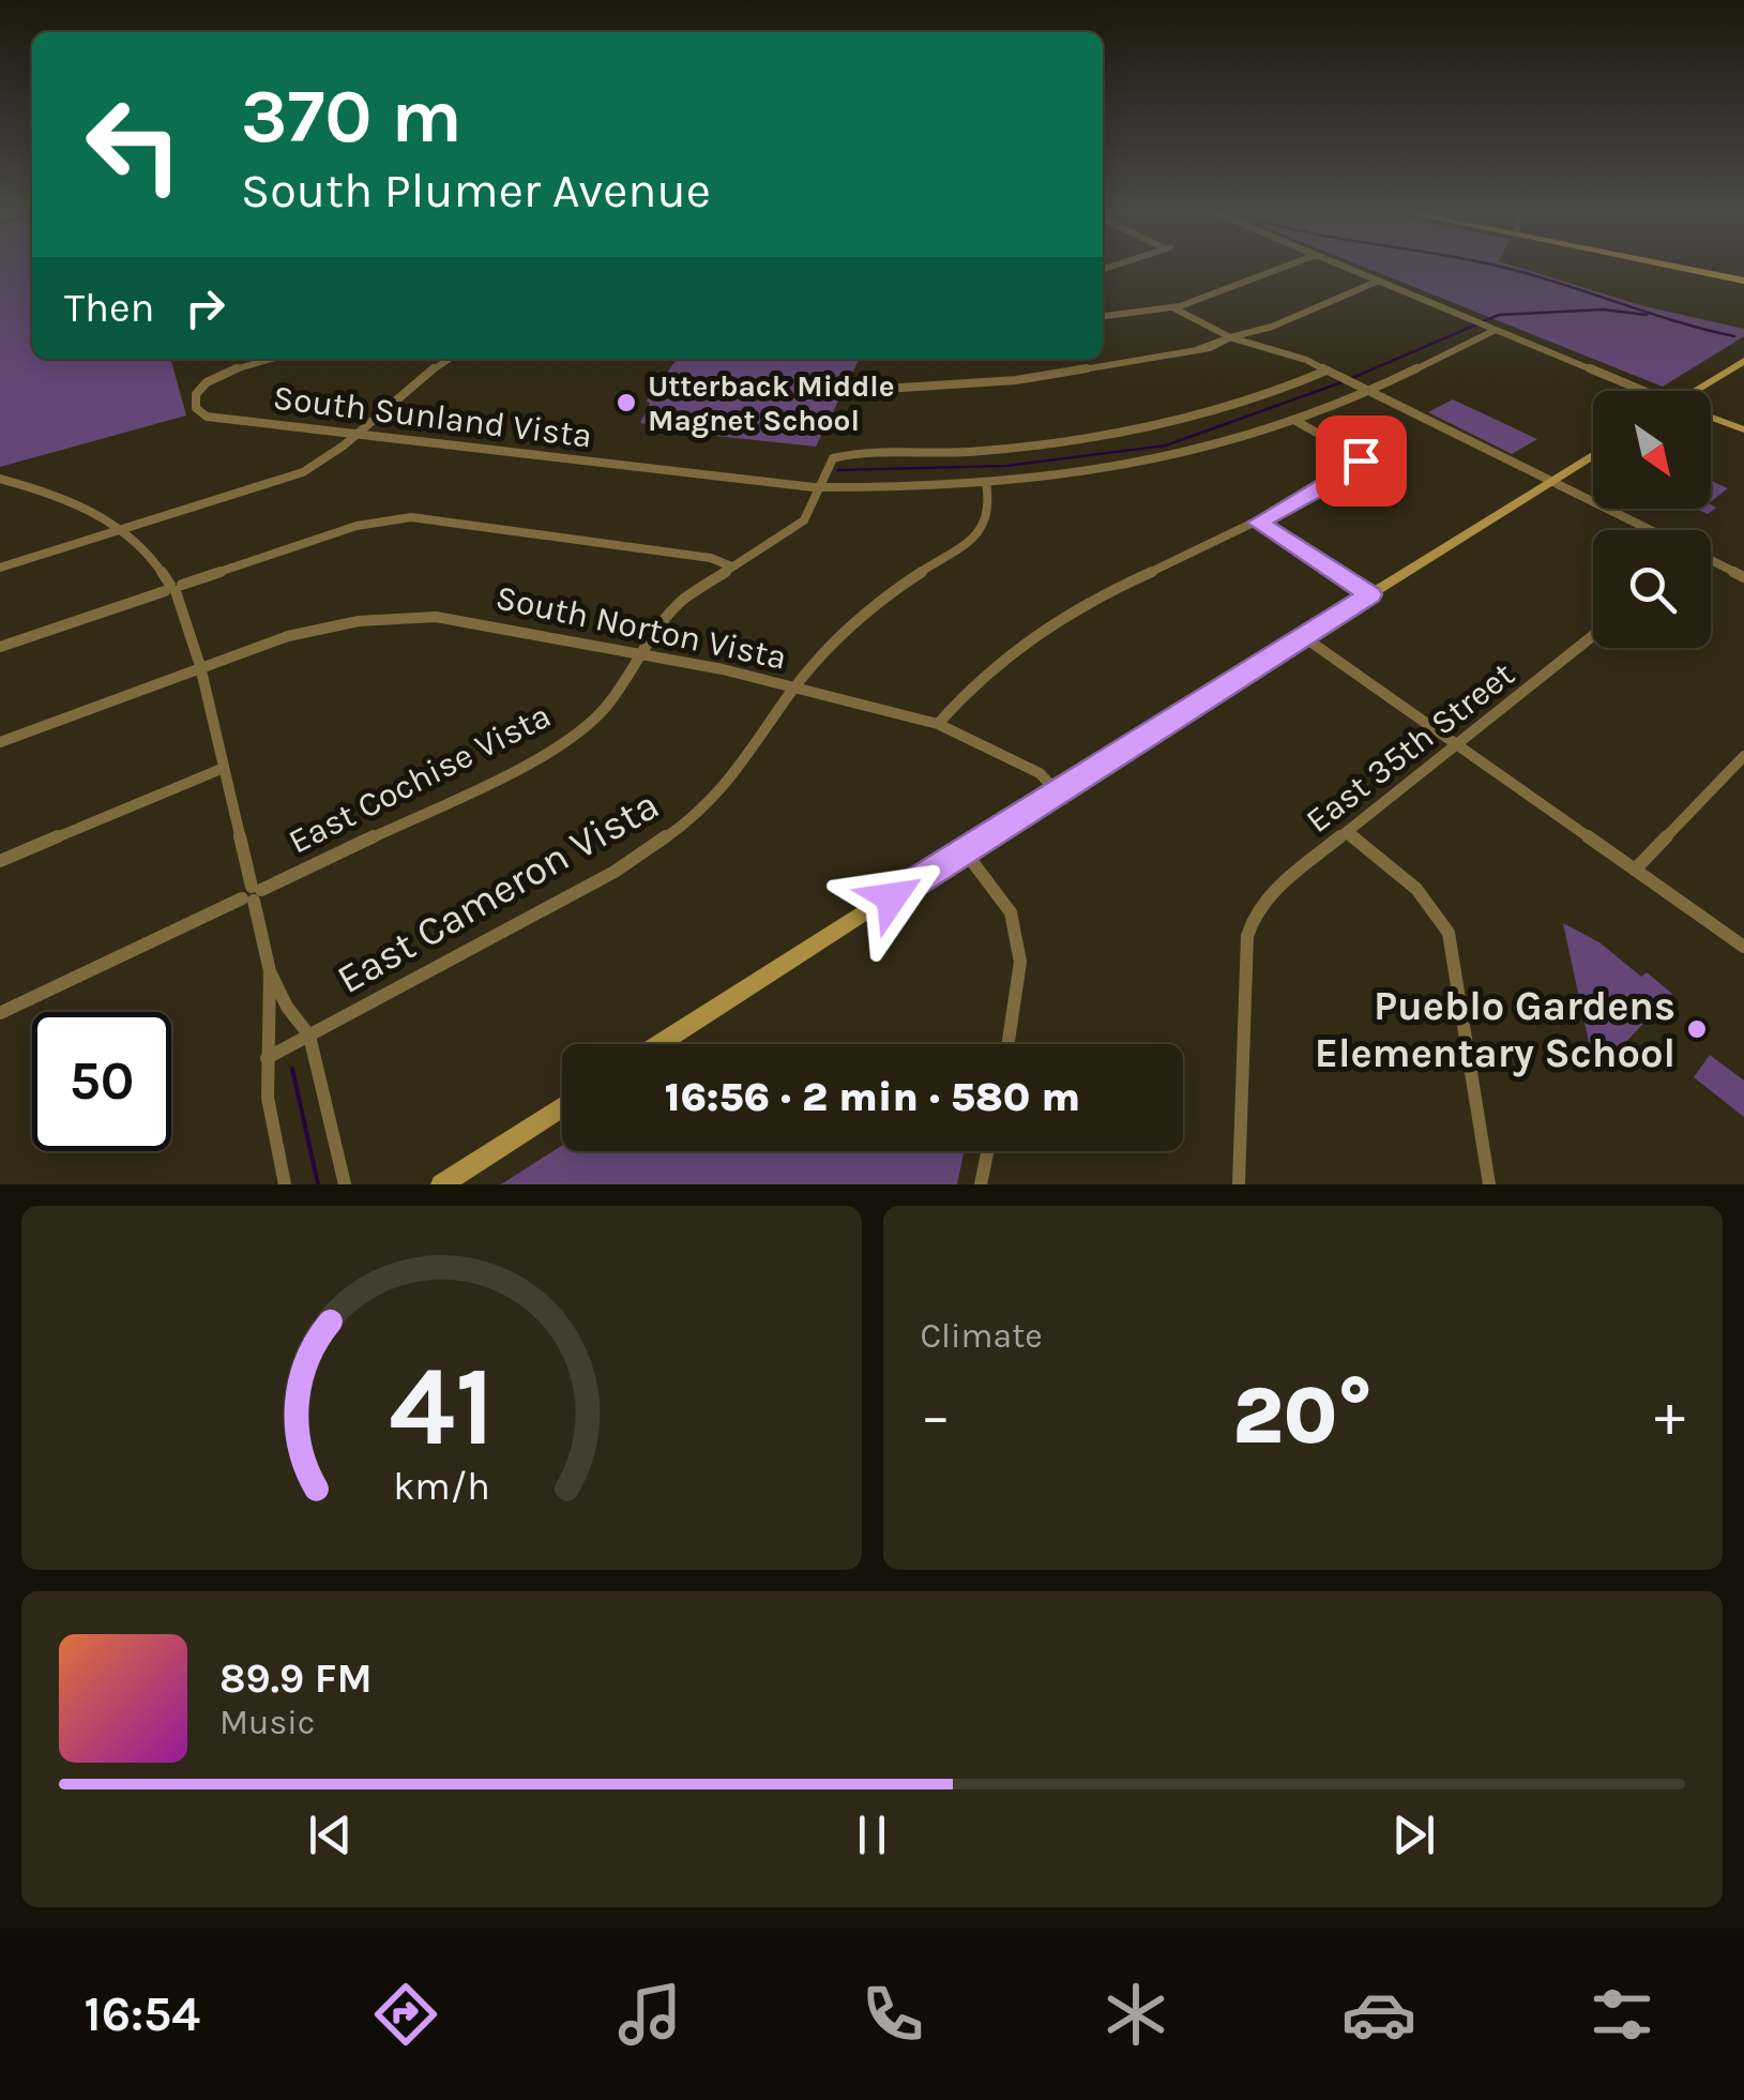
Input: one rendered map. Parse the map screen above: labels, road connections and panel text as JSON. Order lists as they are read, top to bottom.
{
  "streets": {
    "street": [
      "South Sunland Vista",
      "South Norton Vista",
      "East 35th Street",
      "East Cochise Vista",
      "East Cameron Vista"
    ]
  },
  "crossings": [
    ["South Sunland Vista", "East Cochise Vista"],
    ["South Sunland Vista", "East Cameron Vista"],
    ["South Norton Vista", "East Cochise Vista"],
    ["South Norton Vista", "East Cameron Vista"]
  ],
  "places": ["Utterback Middle Magnet School", "Pueblo Gardens Elementary School"],
  "north": "bottom right",
  "page": {
    "turn": ["370 m", "South Plumer Avenue"],
    "then": "Then",
    "limit": "50",
    "trip": "16:56 · 2 min · 580 m",
    "tile": "Climate",
    "heat": ["−", "20°", "+"],
    "song": ["89.9 FM", "Music"],
    "tabs": "16:54",
    "gauge": ["41", "km/h"]
  }
}
